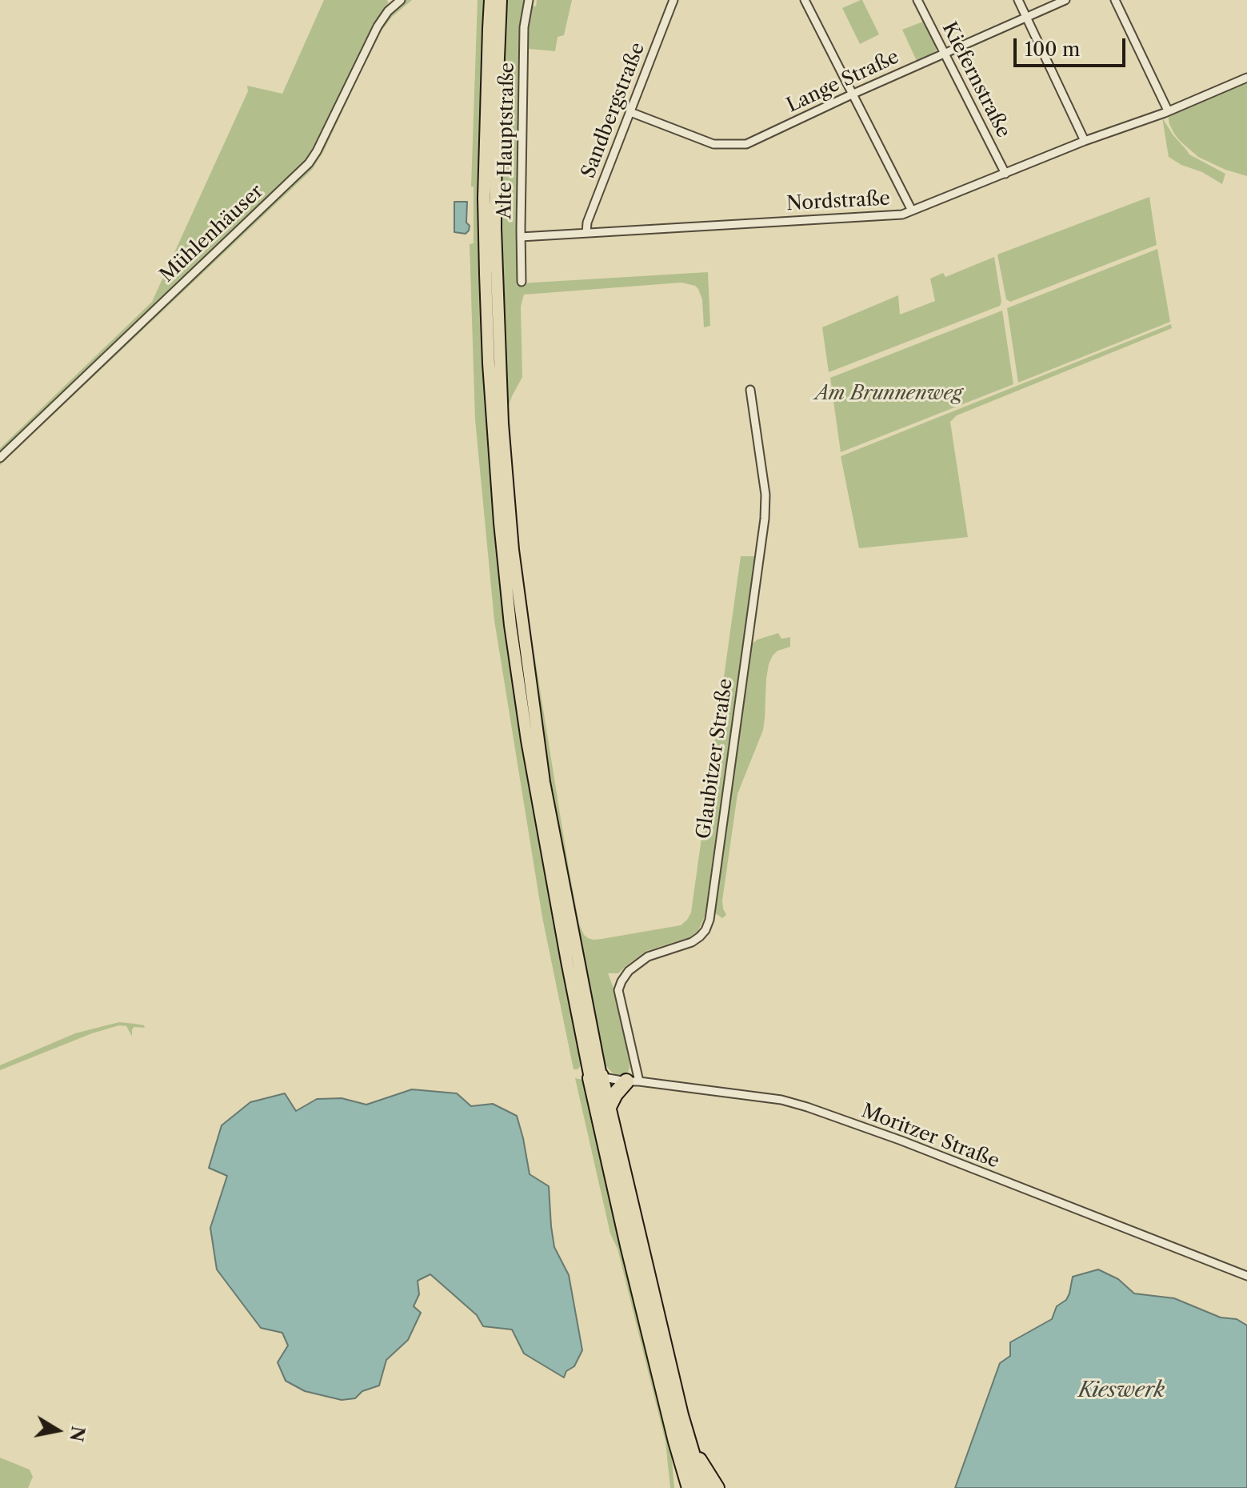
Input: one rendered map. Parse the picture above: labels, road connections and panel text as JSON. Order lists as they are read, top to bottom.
{
  "streets": {
    "street": [
      "Kiefernstraße",
      "Lange Straße",
      "Sandbergstraße",
      "Alte Hauptstraße",
      "Nordstraße",
      "Mühlenhäuser",
      "Glaubitzer Straße",
      "Moritzer Straße"
    ]
  },
  "crossings": [
    ["Kiefernstraße", "Lange Straße"],
    ["Kiefernstraße", "Nordstraße"],
    ["Lange Straße", "Sandbergstraße"],
    ["Sandbergstraße", "Nordstraße"],
    ["Alte Hauptstraße", "Nordstraße"],
    ["Glaubitzer Straße", "Moritzer Straße"]
  ],
  "water": ["Kieswerk"],
  "parks": ["Am Brunnenweg"],
  "scale_bar": "100 m",
  "north": "right"
}
